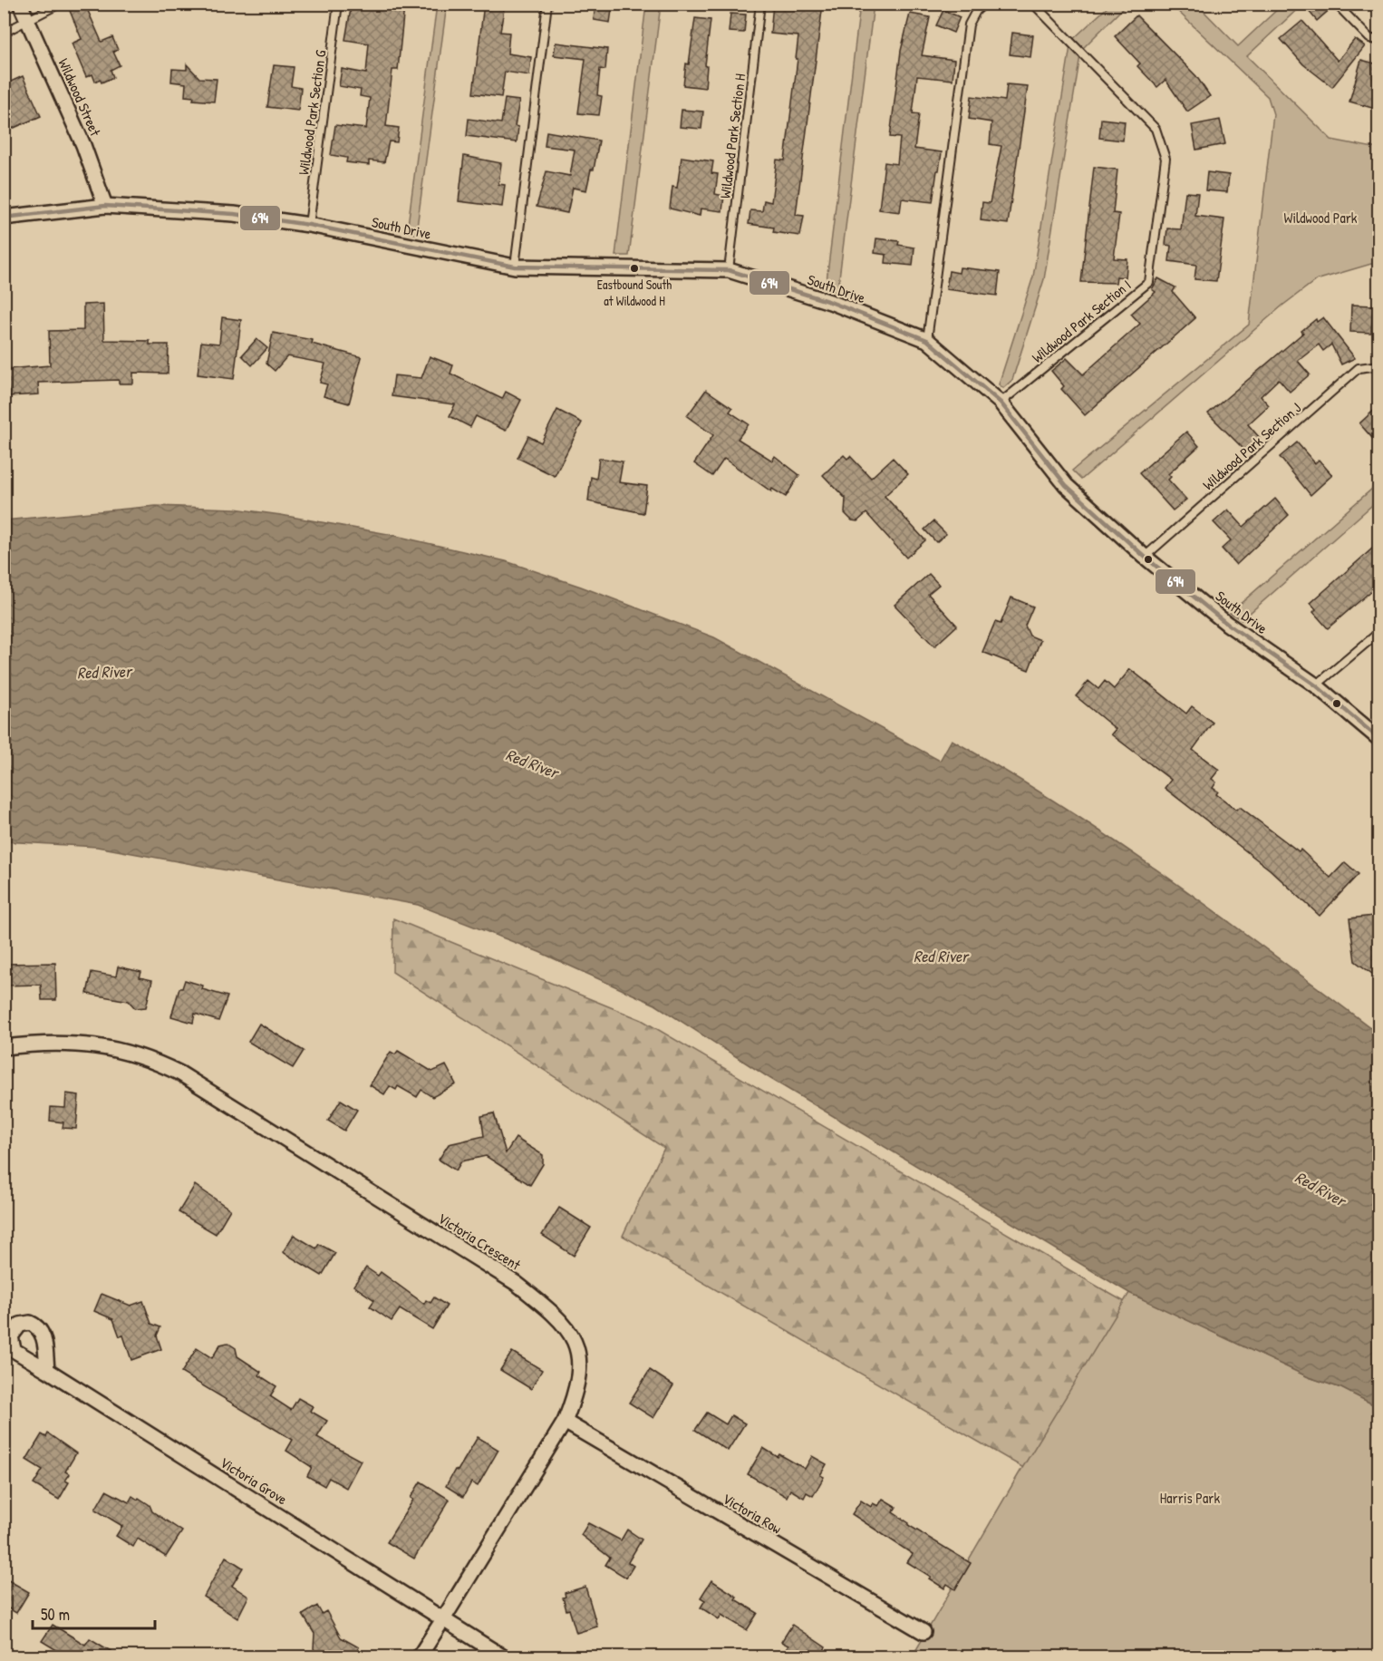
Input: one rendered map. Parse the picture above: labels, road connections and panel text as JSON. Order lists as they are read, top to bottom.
{
  "streets": {
    "street": [
      "Wildwood Street",
      "South Drive",
      "Victoria Crescent",
      "Victoria Grove",
      "Victoria Row"
    ],
    "lane": [
      "Wildwood Park Section G",
      "Wildwood Park Section H",
      "Wildwood Park Section I",
      "Wildwood Park Section J"
    ]
  },
  "crossings": [
    ["Wildwood Street", "South Drive"],
    ["Wildwood Park Section G", "South Drive"],
    ["Wildwood Park Section H", "South Drive"],
    ["South Drive", "Wildwood Park Section I"],
    ["South Drive", "Wildwood Park Section J"],
    ["Victoria Crescent", "Victoria Grove"],
    ["Victoria Crescent", "Victoria Row"]
  ],
  "water": ["Red River"],
  "parks": ["Wildwood Park", "Harris Park"],
  "places": ["Eastbound South at Wildwood H"],
  "lines": ["transit line 694"],
  "scale_bar": "50 m"
}
